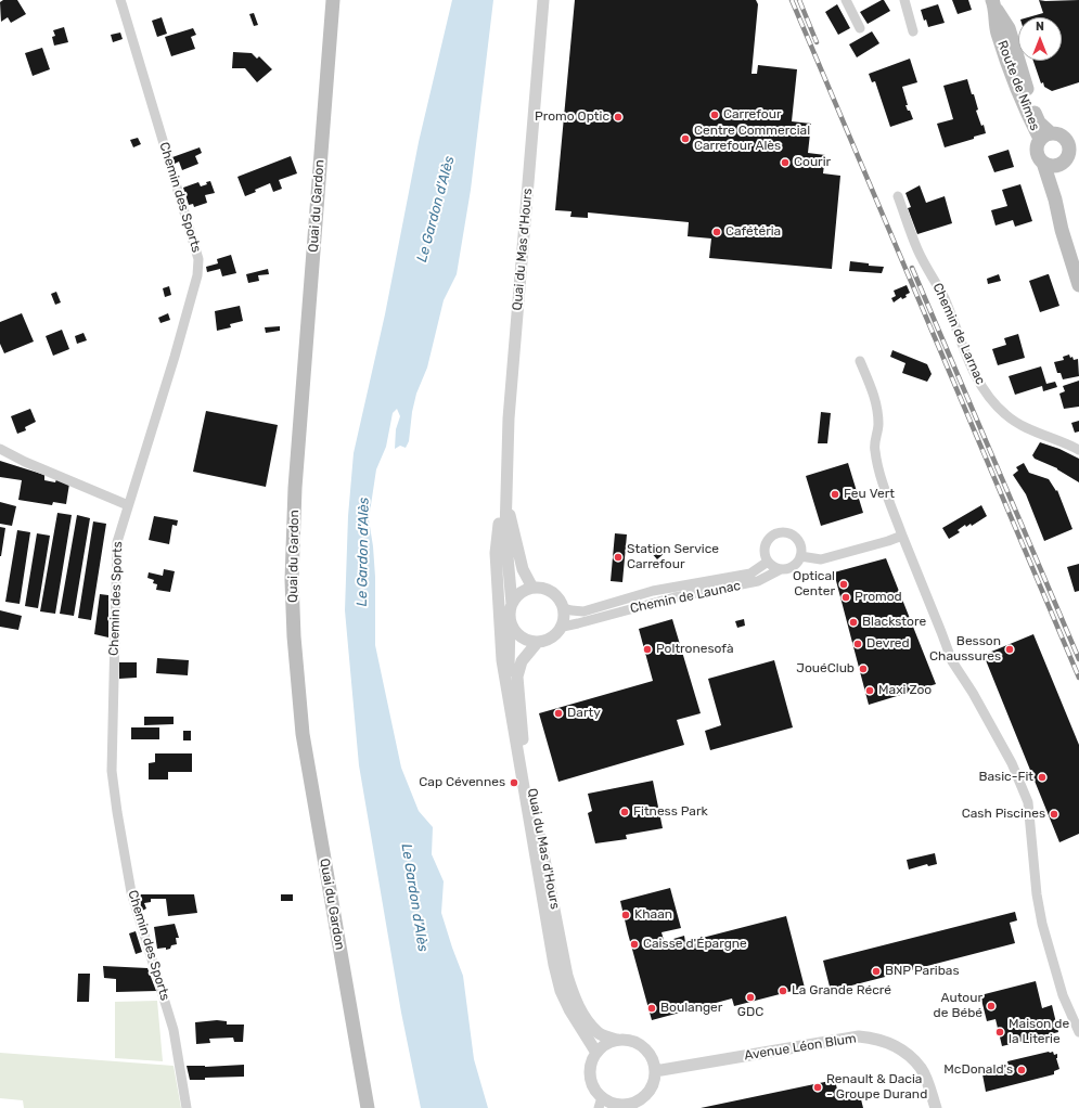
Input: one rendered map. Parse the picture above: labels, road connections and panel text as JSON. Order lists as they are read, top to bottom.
{
  "streets": {
    "main road": ["Route de Nîmes", "Quai du Gardon"],
    "street": [
      "Chemin des Sports",
      "Quai du Mas d'Hours",
      "Chemin de Larnac",
      "Chemin de Launac",
      "Avenue Léon Blum"
    ]
  },
  "crossings": [
    ["Quai du Mas d'Hours", "Chemin de Launac"],
    ["Quai du Mas d'Hours", "Avenue Léon Blum"]
  ],
  "water": ["Le Gardon d'Alès"],
  "places": [
    "Carrefour",
    "Promo Optic",
    "Centre Commercial Carrefour Alès",
    "Courir",
    "Cafétéria",
    "Feu Vert",
    "Station Service Carrefour",
    "Optical Center",
    "Promod",
    "Blackstore",
    "Devred",
    "Poltronesofà",
    "Besson Chaussures",
    "JouéClub",
    "Maxi Zoo",
    "Darty",
    "Basic-Fit",
    "Cap Cévennes",
    "Fitness Park",
    "Cash Piscines",
    "Khaan",
    "Caisse d'Épargne",
    "BNP Paribas",
    "La Grande Récré",
    "GDC",
    "Autour de Bébé",
    "Boulanger",
    "Maison de la Literie",
    "McDonald's",
    "Renault & Dacia - Groupe Durand"
  ],
  "north": "top"
}
